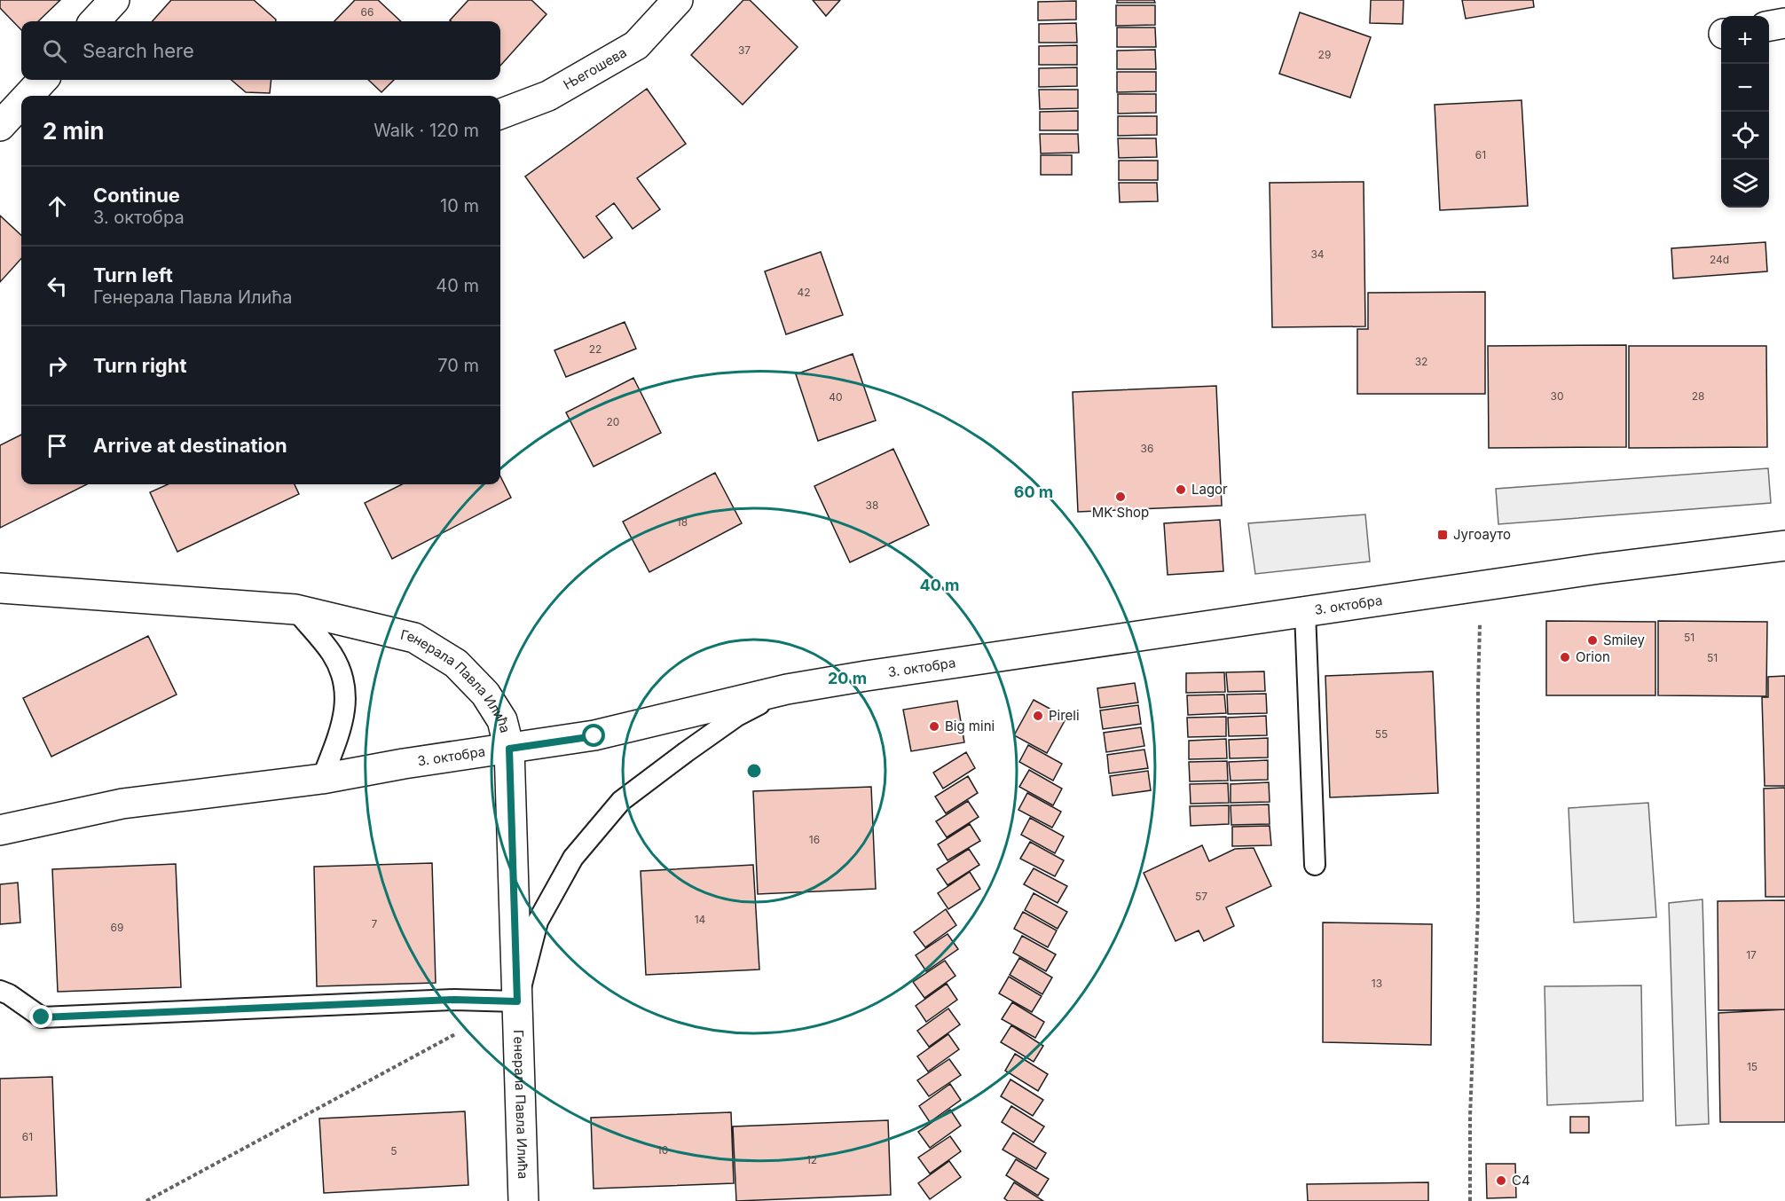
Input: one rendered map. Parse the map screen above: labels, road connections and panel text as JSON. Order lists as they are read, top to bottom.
{
  "streets": {
    "street": ["Његошева", "3. октобра", "Генерала Павла Илића"]
  },
  "crossings": [
    ["3. октобра", "Генерала Павла Илића"]
  ],
  "places": {
    "other": [
      "Lagor",
      "MK Shop",
      "Smiley",
      "Orion",
      "Pireli",
      "Big mini",
      "C4"
    ],
    "transit": ["Југоауто"]
  },
  "house_numbers": [
    "66",
    "37",
    "29",
    "61",
    "34",
    "24d",
    "42",
    "22",
    "32",
    "30",
    "28",
    "40",
    "20",
    "36",
    "38",
    "18",
    "51",
    "51",
    "55",
    "16",
    "57",
    "14",
    "7",
    "69",
    "17",
    "13",
    "15",
    "61",
    "10",
    "5",
    "12"
  ],
  "page": {
    "map_buttons": ["+", "−"],
    "search": "Search here",
    "heading": ["2 min", "Walk · 120 m"],
    "list": [
      ["Continue", "3. октобра", "10 m"],
      ["Turn left", "Генерала Павла Илића", "40 m"],
      ["Turn right", "70 m"],
      "Arrive at destination"
    ]
  },
  "rings": ["60 m", "40 m", "20 m"]
}
